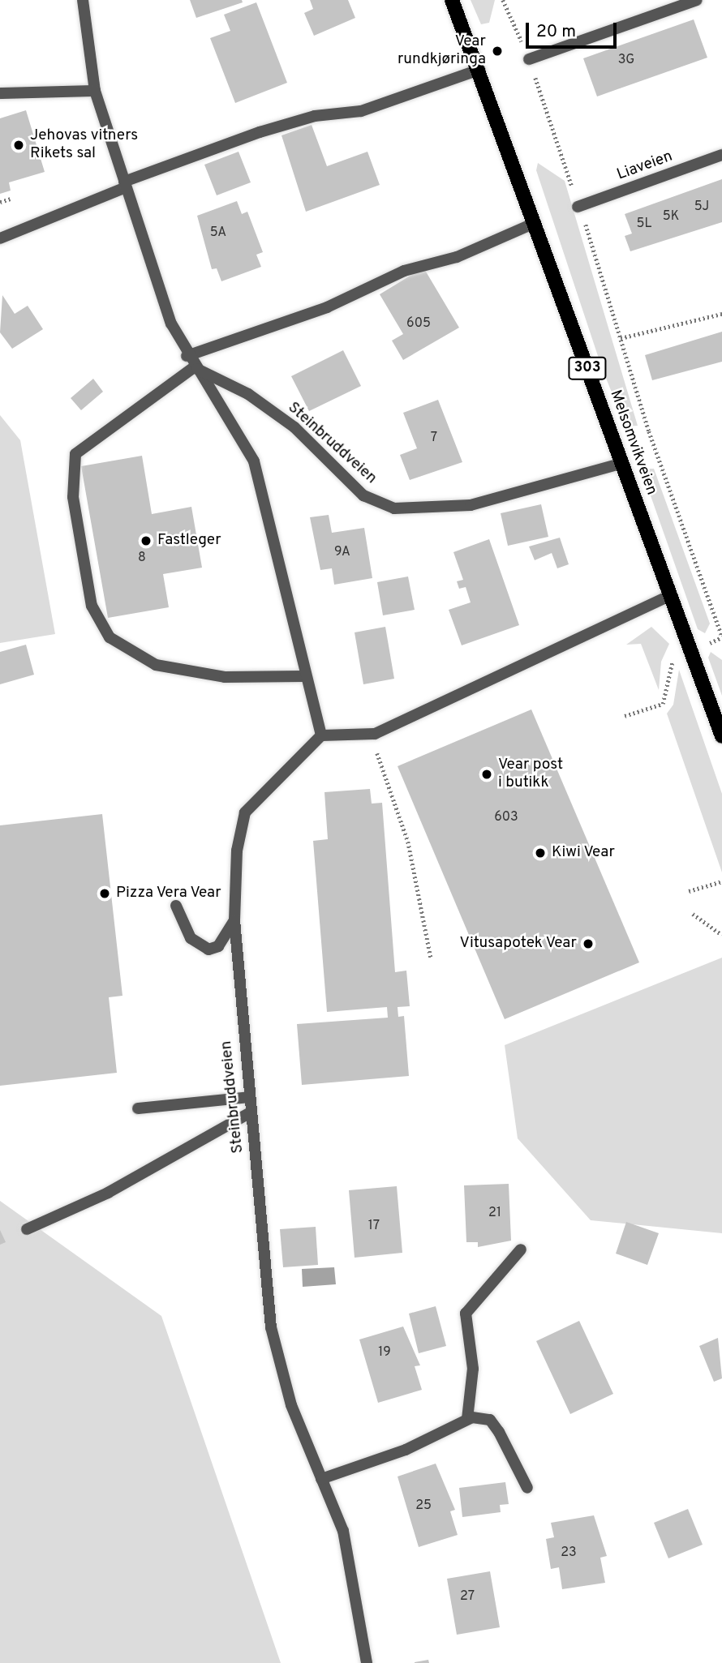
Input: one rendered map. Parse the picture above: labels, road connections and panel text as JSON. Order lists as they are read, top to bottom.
{
  "streets": {
    "main road": ["303", "Melsomvikveien"],
    "street": ["Liaveien", "Steinbruddveien"]
  },
  "crossings": [
    ["Melsomvikveien", "Steinbruddveien"]
  ],
  "places": [
    "Vear rundkjøringa",
    "Jehovas vitners Rikets sal",
    "Fastleger",
    "Vear post i butikk",
    "Kiwi Vear",
    "Pizza Vera Vear",
    "Vitusapotek Vear"
  ],
  "house_numbers": [
    "3G",
    "5J",
    "5K",
    "5L",
    "5A",
    "605",
    "7",
    "9A",
    "8",
    "603",
    "21",
    "17",
    "19",
    "25",
    "23",
    "27"
  ],
  "scale_bar": "20 m"
}
